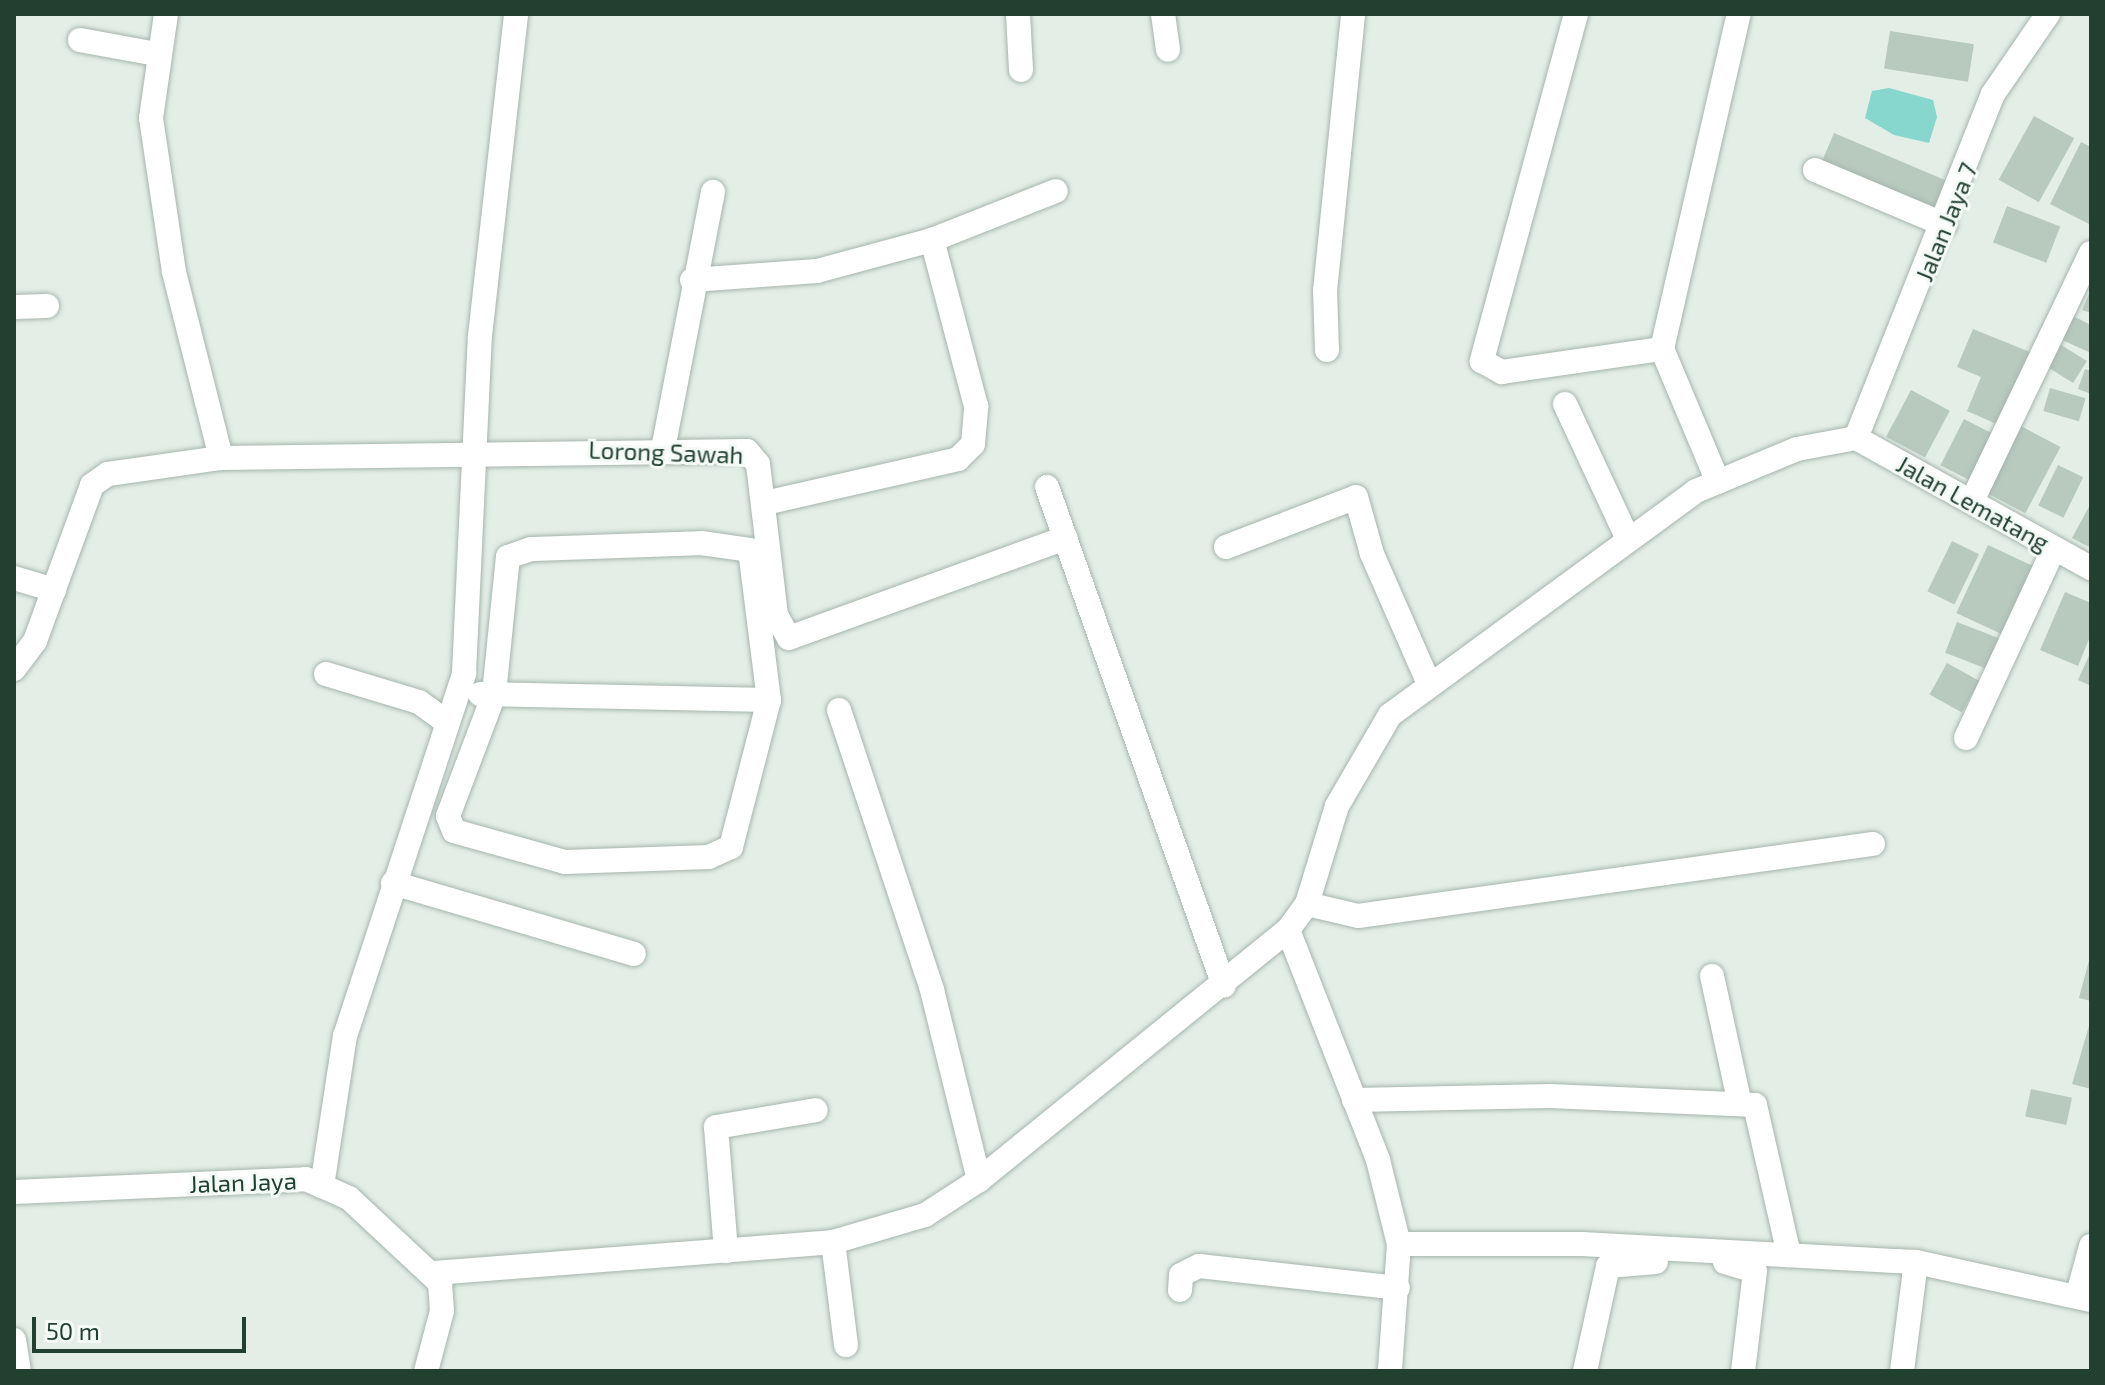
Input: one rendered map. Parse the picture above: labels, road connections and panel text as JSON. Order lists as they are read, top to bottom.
{
  "streets": {
    "street": [
      "Jalan Jaya 7",
      "Lorong Sawah",
      "Jalan Lematang",
      "Jalan Jaya"
    ]
  },
  "crossings": [
    ["Jalan Jaya 7", "Jalan Lematang"]
  ],
  "scale_bar": "50 m"
}
